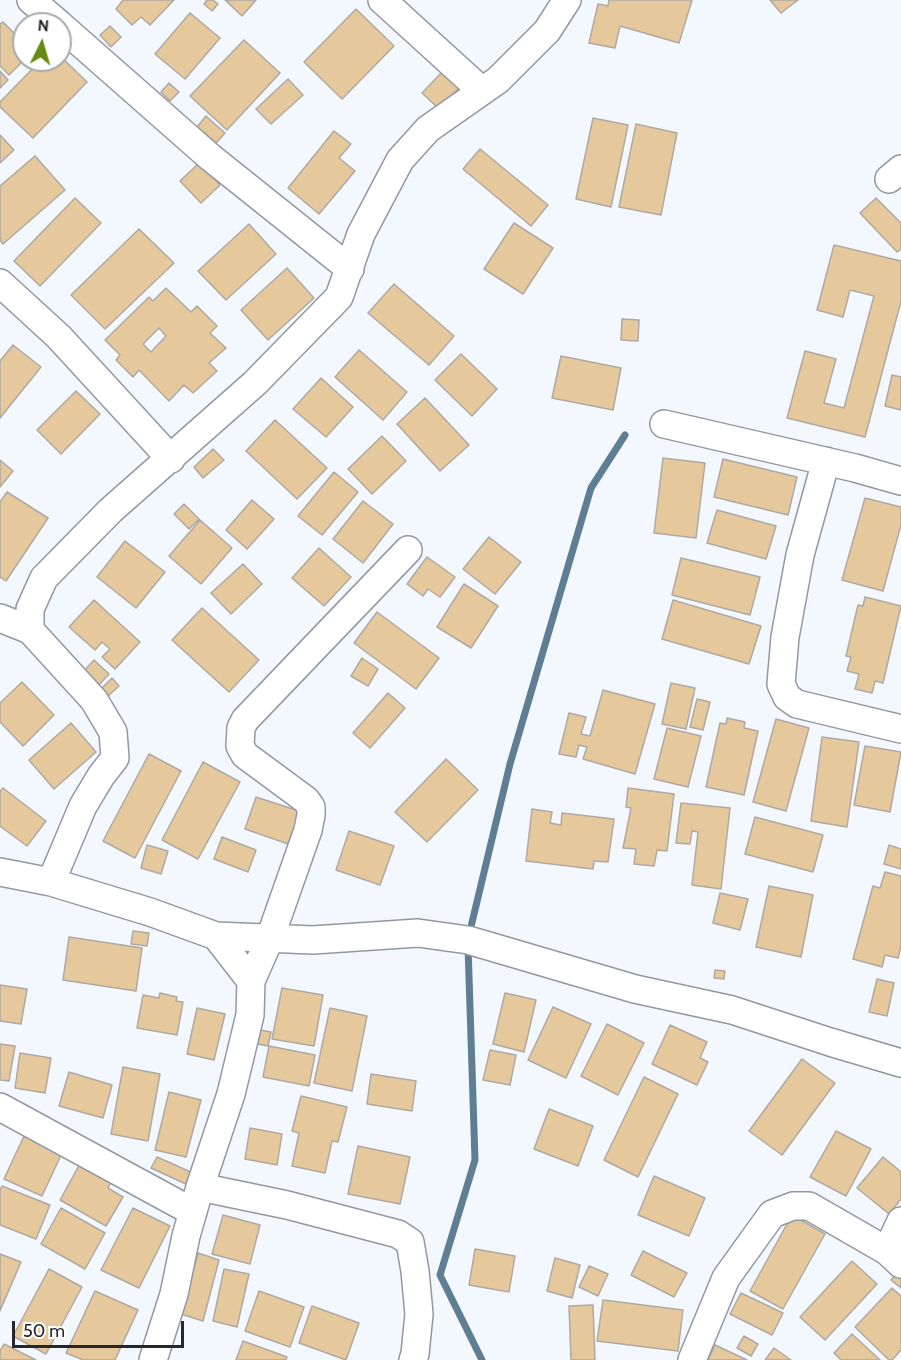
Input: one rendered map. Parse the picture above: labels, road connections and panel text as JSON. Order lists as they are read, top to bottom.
{
  "scale_bar": "50 m",
  "north": "top"
}
